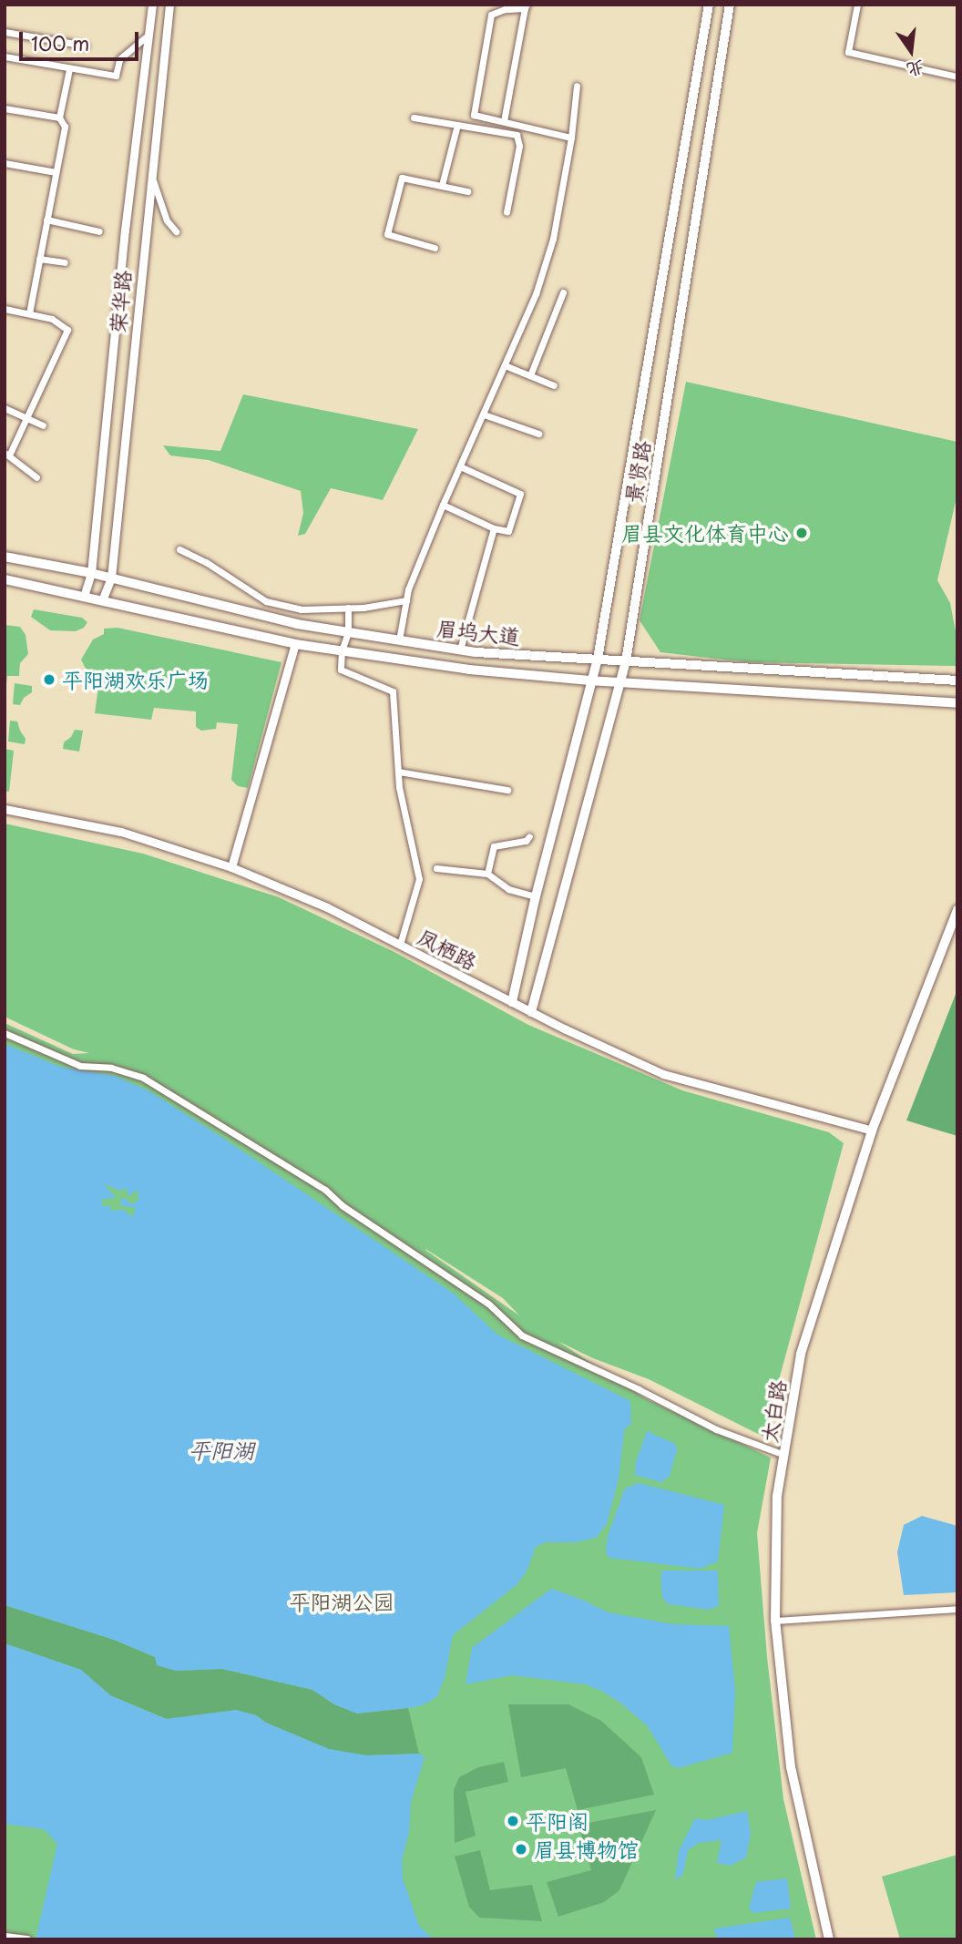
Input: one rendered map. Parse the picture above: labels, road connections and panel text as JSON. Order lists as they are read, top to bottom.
{
  "streets": {
    "main road": ["景贤路", "眉坞大道", "太白路"],
    "street": ["荣华路", "凤栖路"]
  },
  "crossings": [
    ["荣华路", "眉坞大道"],
    ["景贤路", "眉坞大道"],
    ["景贤路", "凤栖路"],
    ["凤栖路", "太白路"]
  ],
  "water": ["平阳湖"],
  "parks": ["平阳湖公园"],
  "places": [
    "眉县文化体育中心",
    "平阳湖欢乐广场",
    "平阳阁",
    "眉县博物馆"
  ],
  "scale_bar": "100 m",
  "north": "bottom"
}
